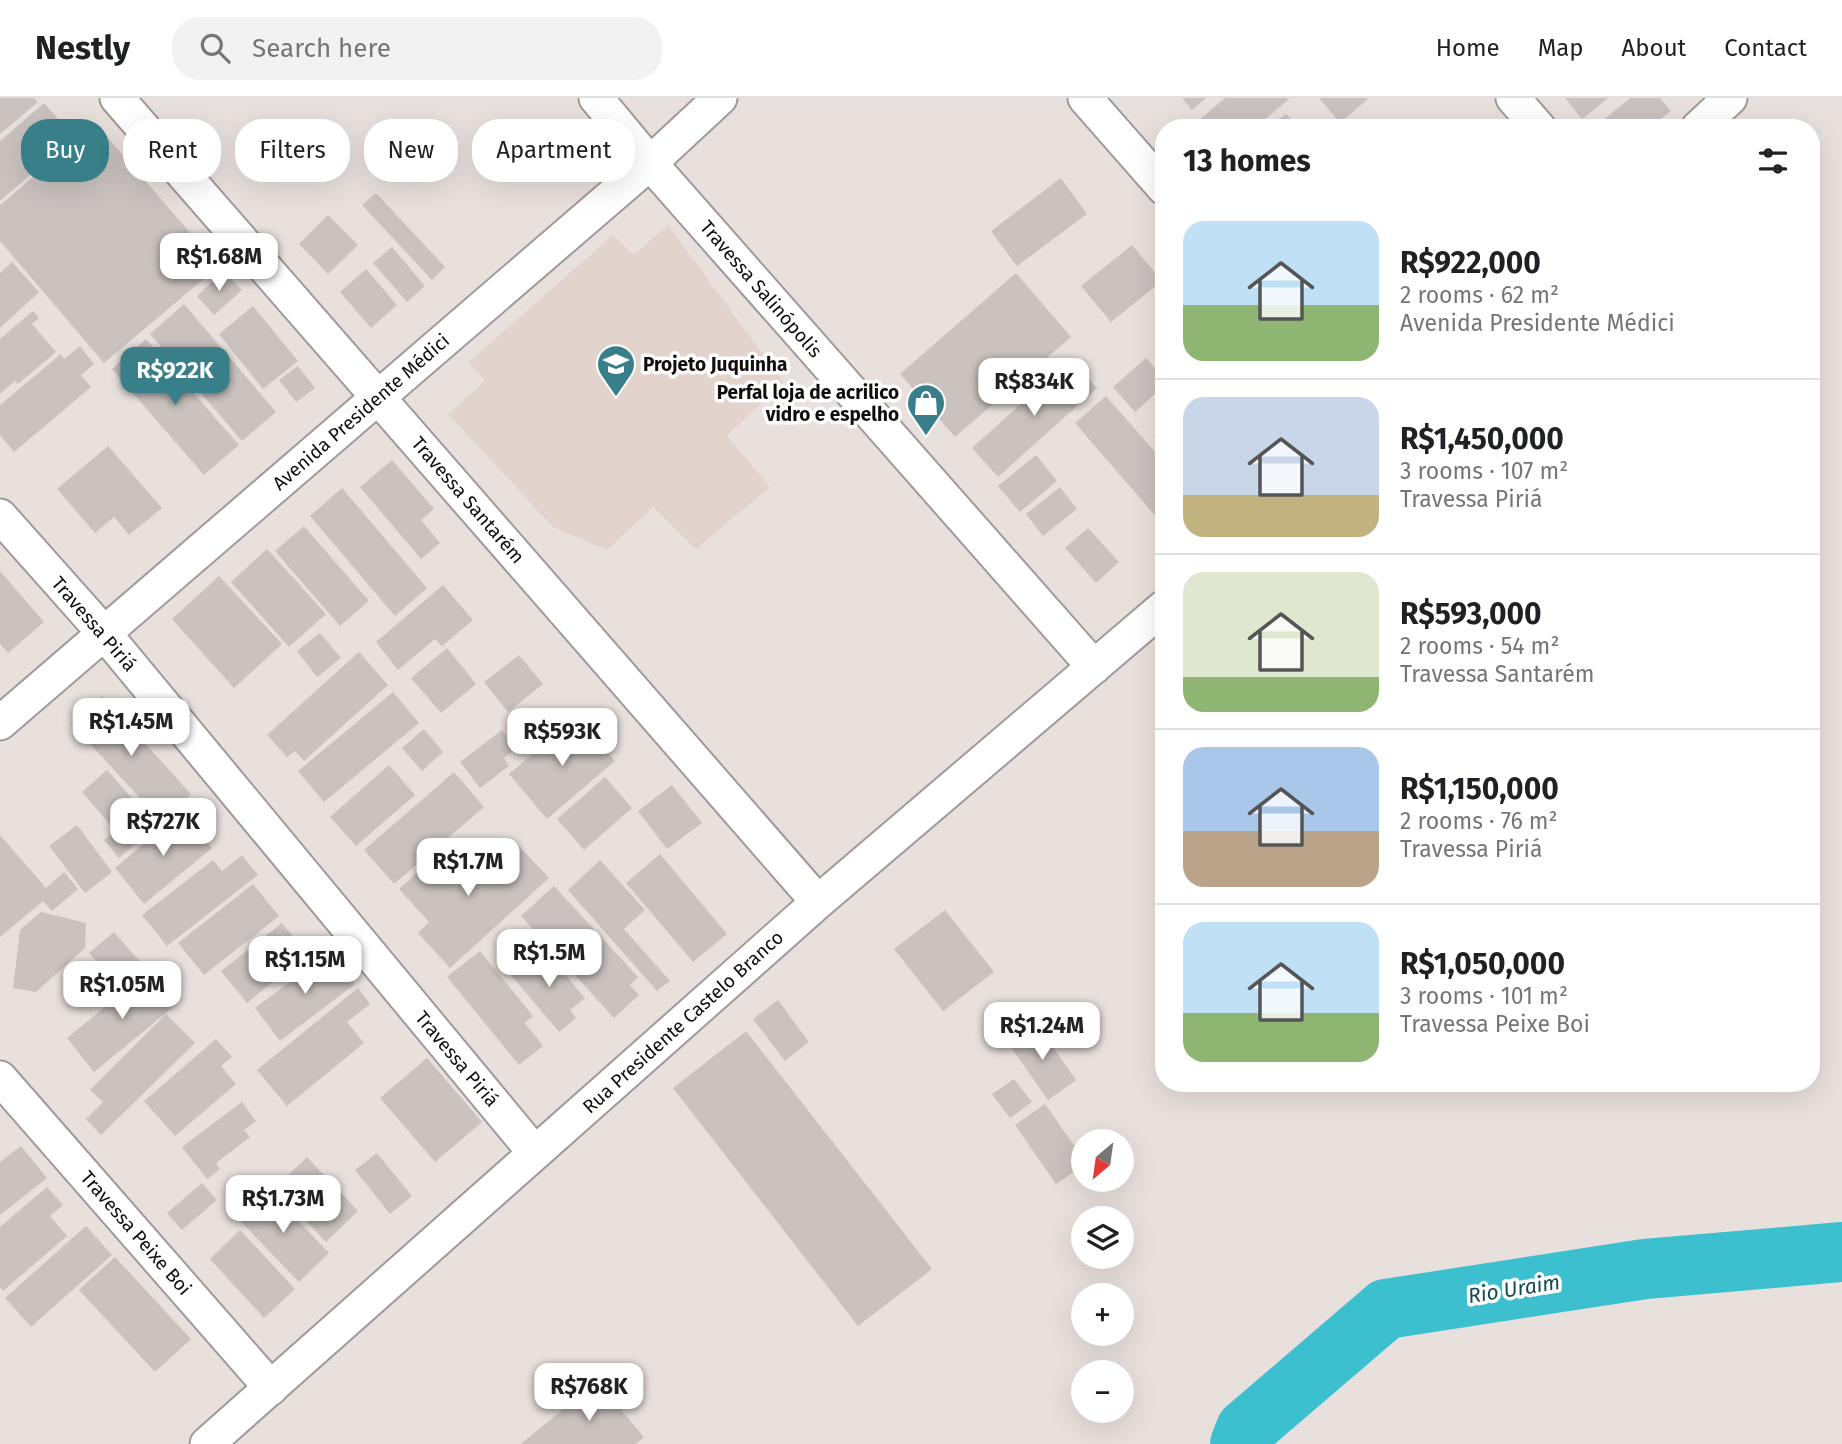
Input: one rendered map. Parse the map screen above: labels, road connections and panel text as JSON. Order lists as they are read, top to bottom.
{
  "streets": {
    "street": [
      "Travessa Salinópolis",
      "Avenida Presidente Médici",
      "Travessa Santarém",
      "Travessa Piriá",
      "Rua Presidente Castelo Branco",
      "Travessa Peixe Boi"
    ]
  },
  "crossings": [
    ["Travessa Salinópolis", "Avenida Presidente Médici"],
    ["Travessa Salinópolis", "Rua Presidente Castelo Branco"],
    ["Avenida Presidente Médici", "Travessa Santarém"],
    ["Avenida Presidente Médici", "Travessa Piriá"],
    ["Travessa Santarém", "Rua Presidente Castelo Branco"],
    ["Travessa Piriá", "Rua Presidente Castelo Branco"],
    ["Rua Presidente Castelo Branco", "Travessa Peixe Boi"]
  ],
  "water": ["Rio Uraim"],
  "places": {
    "school or university": ["Projeto Juquinha"],
    "shop": ["Perfal loja de acrilico vidro e espelho"]
  },
  "north": "bottom left",
  "page": {
    "header": "Nestly",
    "search": "Search here",
    "nav": [
      "Home",
      "Map",
      "About",
      "Contact"
    ],
    "chip": [
      "Buy",
      "Rent",
      "Filters",
      "New",
      "Apartment"
    ],
    "heading": "13 homes",
    "list": [
      {
        "name": "R$922,000",
        "note": "2 rooms · 62 m² · Avenida Presidente Médici"
      },
      {
        "name": "R$1,450,000",
        "note": "3 rooms · 107 m² · Travessa Piriá"
      },
      {
        "name": "R$593,000",
        "note": "2 rooms · 54 m² · Travessa Santarém"
      },
      {
        "name": "R$1,150,000",
        "note": "2 rooms · 76 m² · Travessa Piriá"
      },
      {
        "name": "R$1,050,000",
        "note": "3 rooms · 101 m² · Travessa Peixe Boi"
      }
    ],
    "price": [
      "R$1.68M",
      "R$922K",
      "R$834K",
      "R$1.45M",
      "R$593K",
      "R$727K",
      "R$1.7M",
      "R$1.5M",
      "R$1.15M",
      "R$1.05M",
      "R$1.24M",
      "R$1.73M",
      "R$768K"
    ],
    "map_buttons": ["+", "−"]
  }
}
